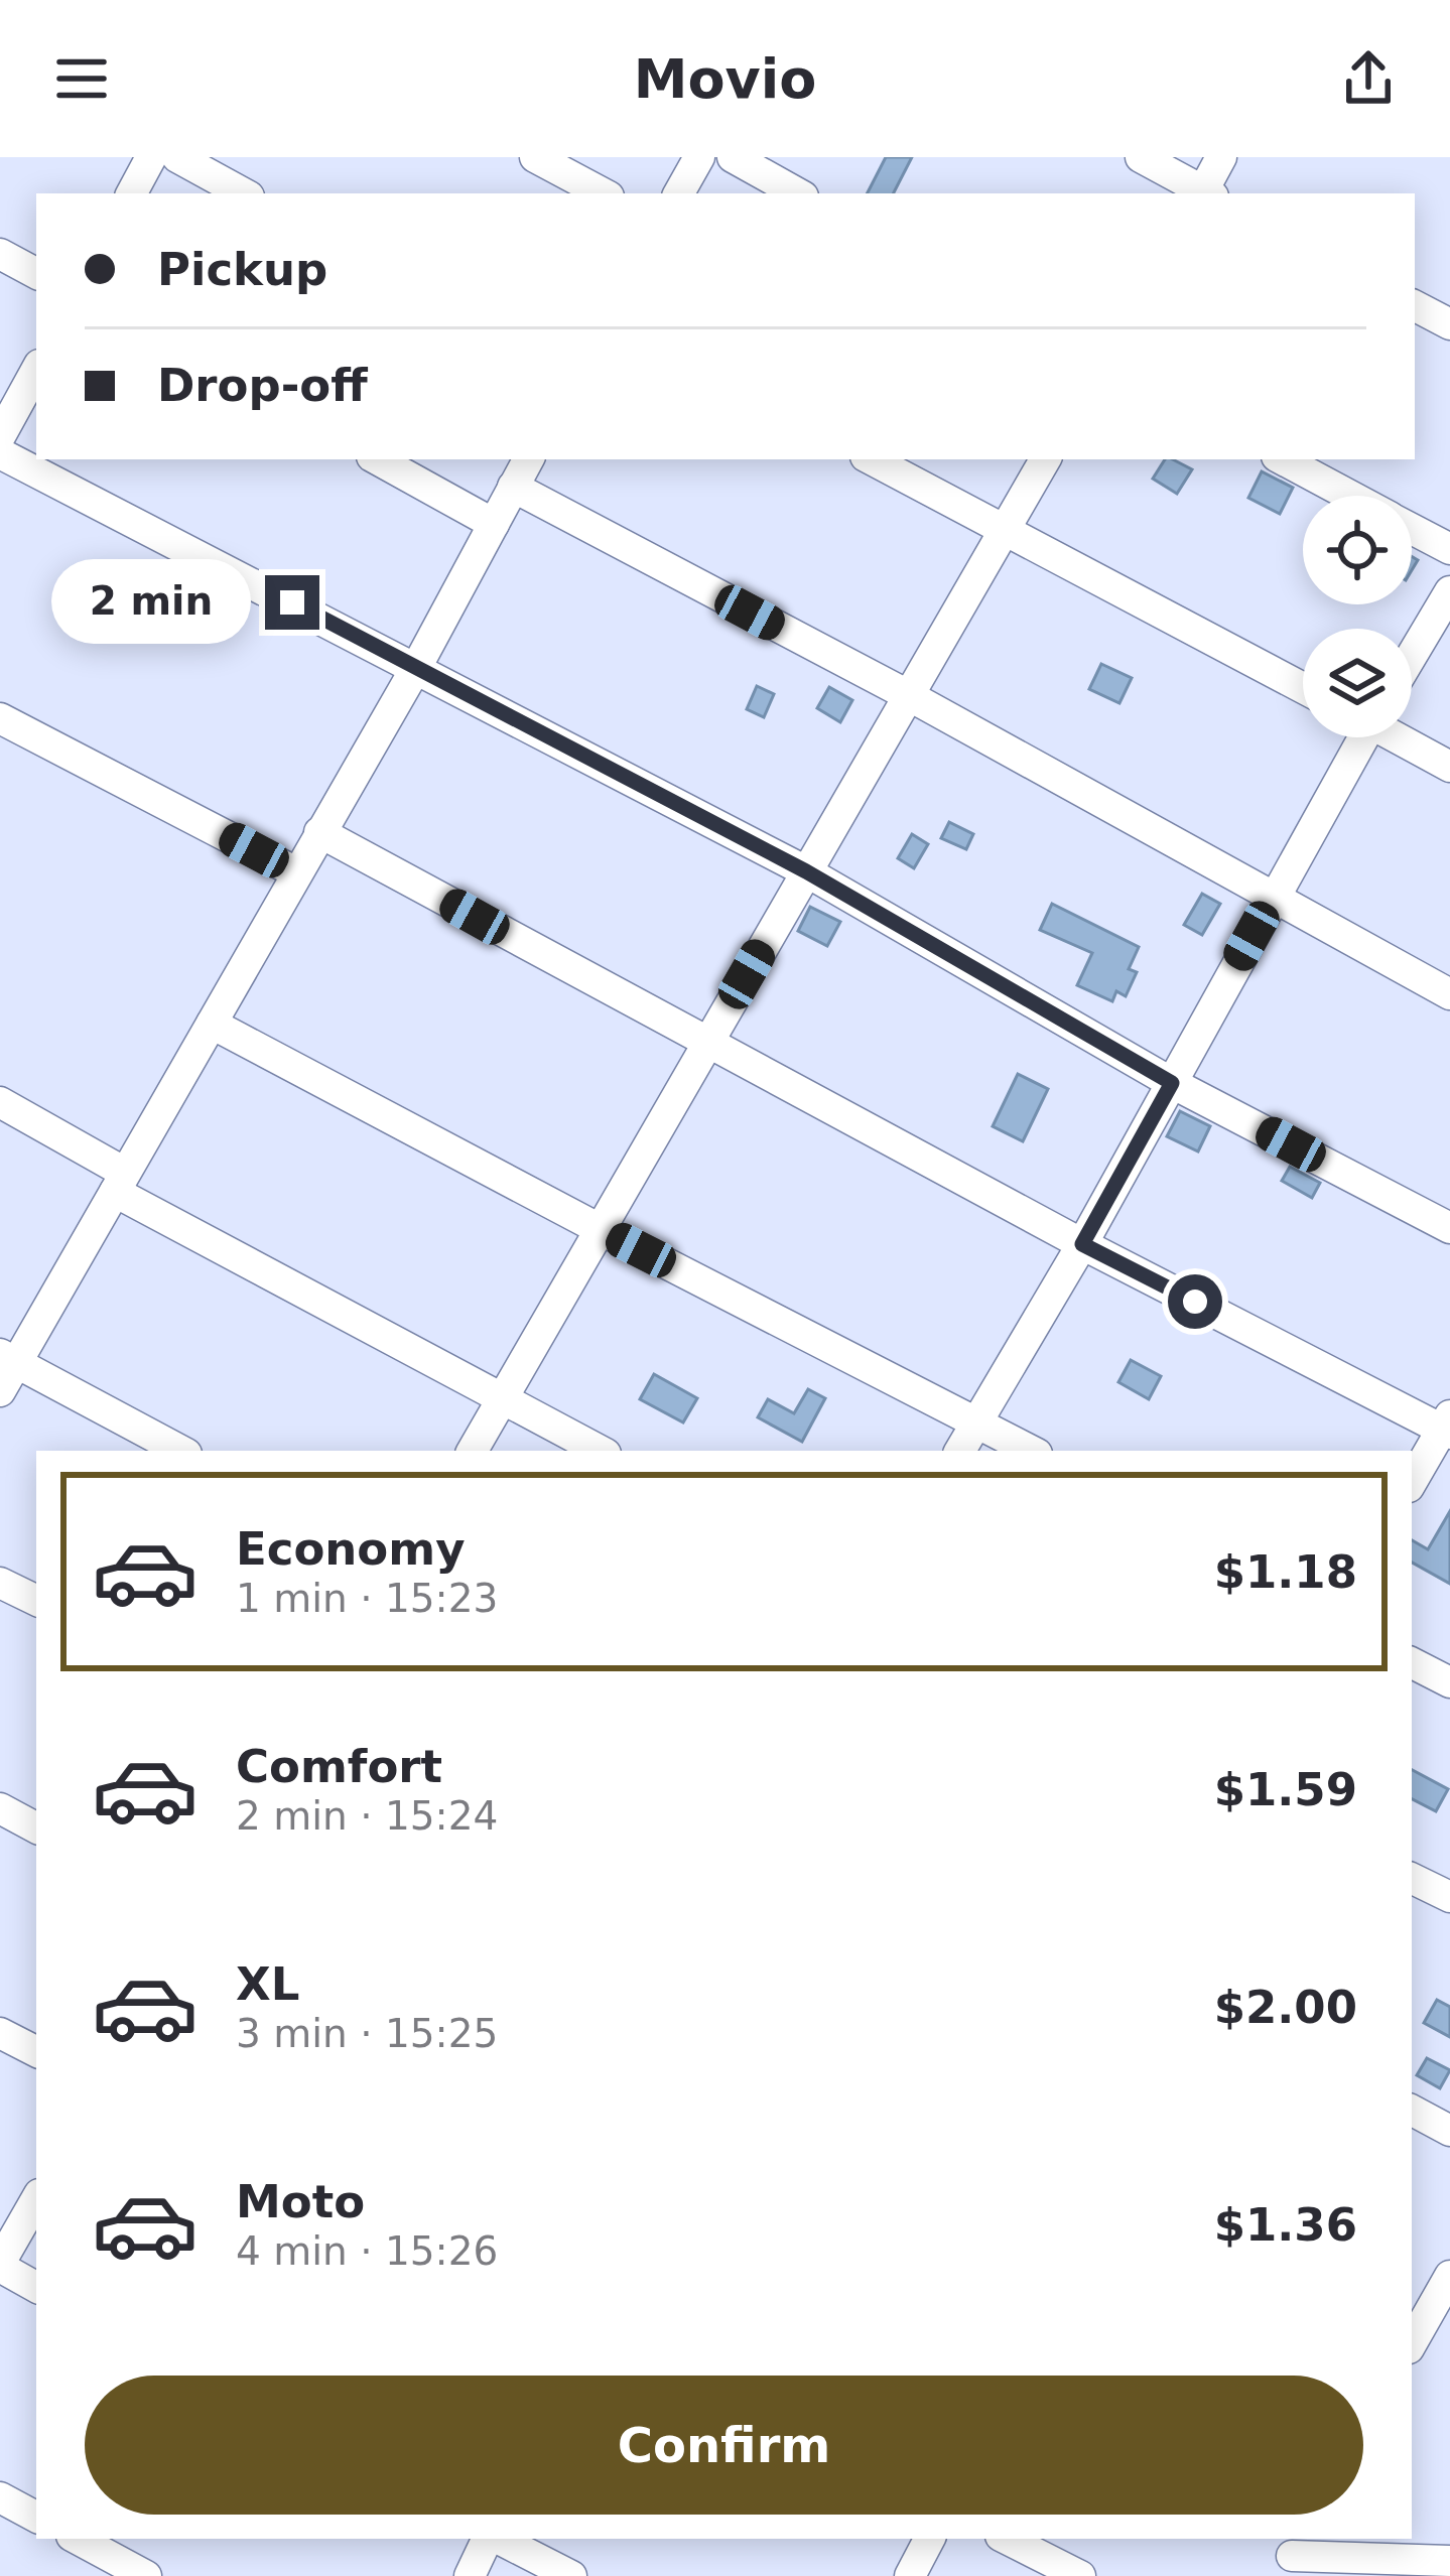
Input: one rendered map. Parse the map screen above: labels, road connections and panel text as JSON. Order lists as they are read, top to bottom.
{
  "page": {
    "header": "Movio",
    "banner": ["Pickup", "Drop-off"],
    "bubble": "2 min",
    "list": [
      {
        "name": "Economy",
        "note": "1 min · 15:23",
        "value": "$1.18"
      },
      {
        "name": "Comfort",
        "note": "2 min · 15:24",
        "value": "$1.59"
      },
      {
        "name": "XL",
        "note": "3 min · 15:25",
        "value": "$2.00"
      },
      {
        "name": "Moto",
        "note": "4 min · 15:26",
        "value": "$1.36"
      }
    ],
    "buttons": "Confirm"
  }
}
